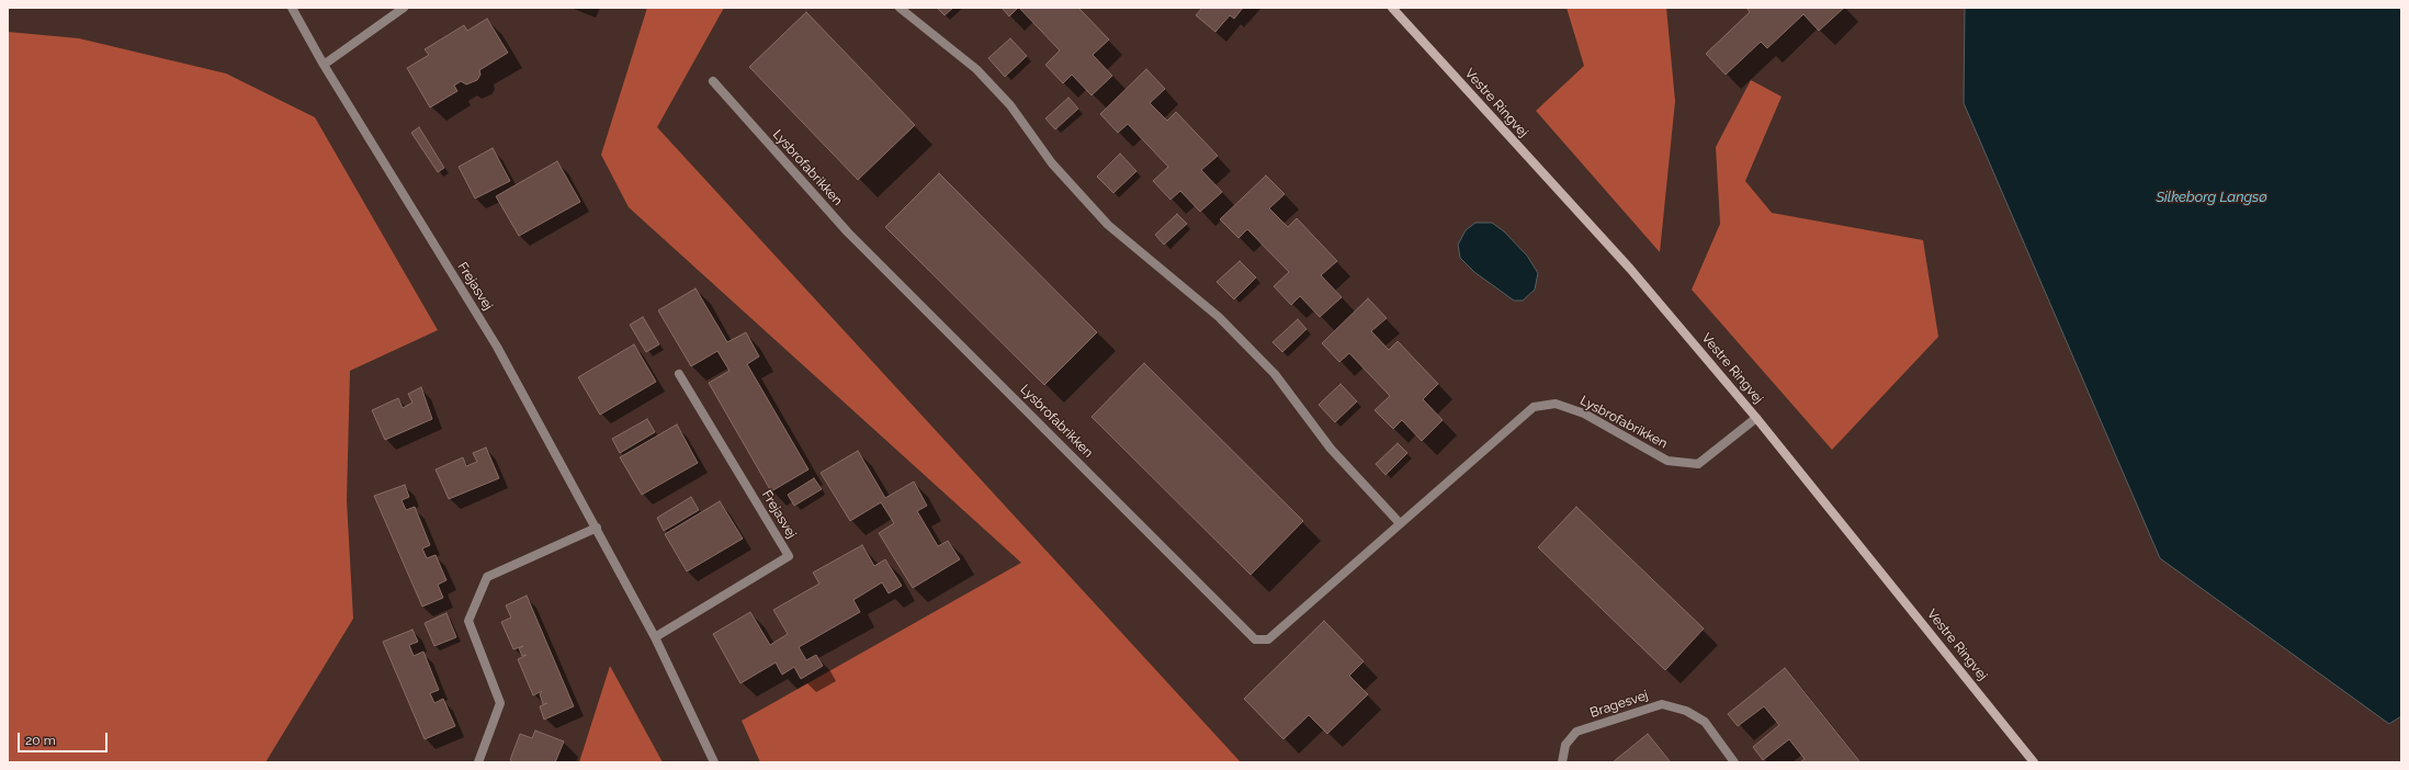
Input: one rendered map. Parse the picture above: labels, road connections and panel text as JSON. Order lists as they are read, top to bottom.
{
  "streets": {
    "main road": ["Vestre Ringvej"],
    "street": ["Lysbrofabrikken", "Frejasvej", "Bragesvej"]
  },
  "crossings": [
    ["Vestre Ringvej", "Lysbrofabrikken"]
  ],
  "water": ["Silkeborg Langsø"],
  "scale_bar": "20 m"
}
